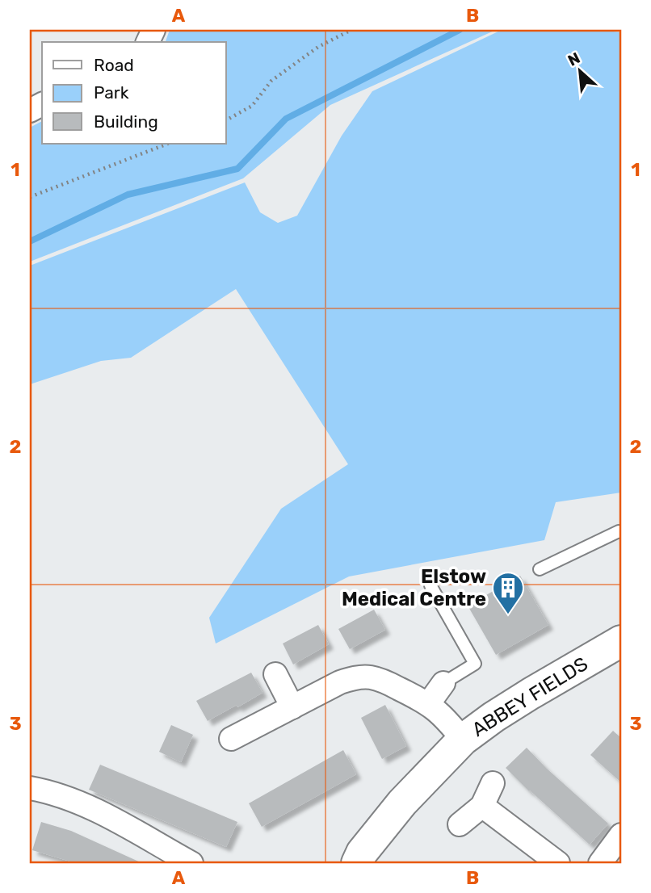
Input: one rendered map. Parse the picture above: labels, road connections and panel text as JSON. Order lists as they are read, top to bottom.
{
  "streets": {
    "street": ["ABBEY FIELDS"]
  },
  "places": {
    "building": ["Elstow Medical Centre"]
  },
  "legend": ["Road", "Park", "Building"],
  "north": "top left",
  "grid": {
    "columns": ["A", "B"],
    "rows": ["1", "2", "3"]
  }
}
